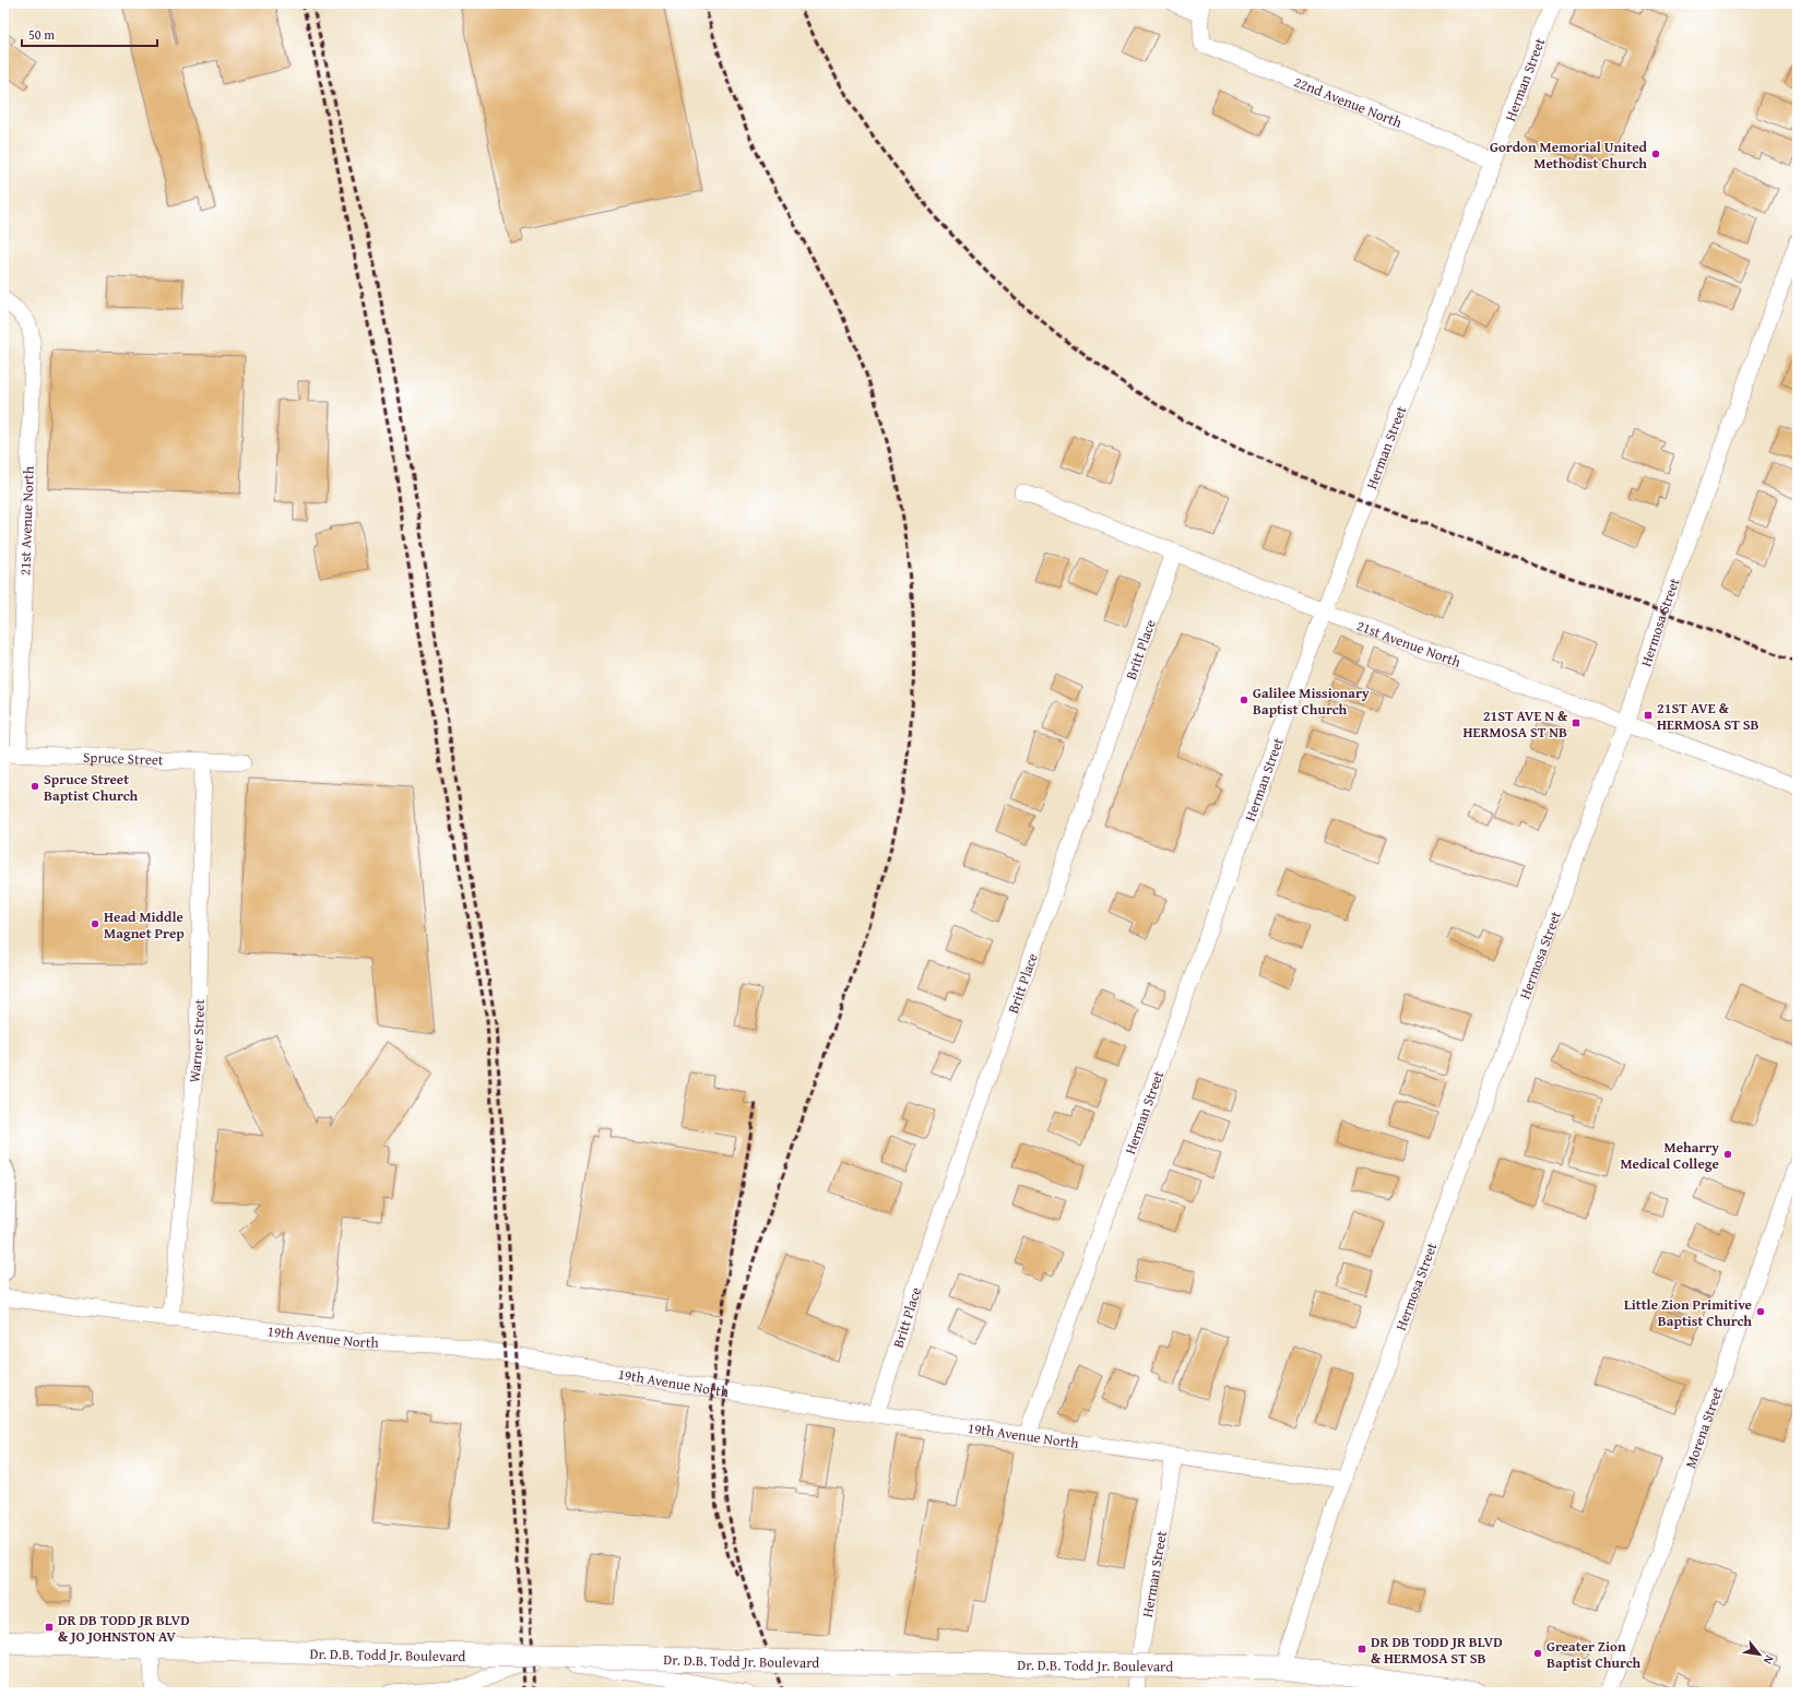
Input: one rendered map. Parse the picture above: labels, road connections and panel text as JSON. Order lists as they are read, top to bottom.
{
  "streets": {
    "main road": ["Dr. D.B. Todd Jr. Boulevard"],
    "street": [
      "Herman Street",
      "22nd Avenue North",
      "21st Avenue North",
      "Hermosa Street",
      "Britt Place",
      "Spruce Street",
      "Warner Street",
      "19th Avenue North",
      "Morena Street"
    ]
  },
  "crossings": [
    ["Herman Street", "22nd Avenue North"],
    ["Herman Street", "21st Avenue North"],
    ["Herman Street", "19th Avenue North"],
    ["21st Avenue North", "Hermosa Street"],
    ["21st Avenue North", "Britt Place"],
    ["21st Avenue North", "Spruce Street"],
    ["Hermosa Street", "19th Avenue North"],
    ["Hermosa Street", "Dr. D.B. Todd Jr. Boulevard"],
    ["Britt Place", "19th Avenue North"],
    ["Spruce Street", "Warner Street"],
    ["Warner Street", "19th Avenue North"]
  ],
  "places": {
    "other": [
      "Gordon Memorial United Methodist Church",
      "Galilee Missionary Baptist Church",
      "Spruce Street Baptist Church",
      "Head Middle Magnet Prep",
      "Meharry Medical College",
      "Little Zion Primitive Baptist Church",
      "Greater Zion Baptist Church"
    ],
    "transit": [
      "21ST AVE & HERMOSA ST SB",
      "21ST AVE N & HERMOSA ST NB",
      "DR DB TODD JR BLVD & JO JOHNSTON AV",
      "DR DB TODD JR BLVD & HERMOSA ST SB"
    ]
  },
  "scale_bar": "50 m",
  "north": "bottom right"
}
